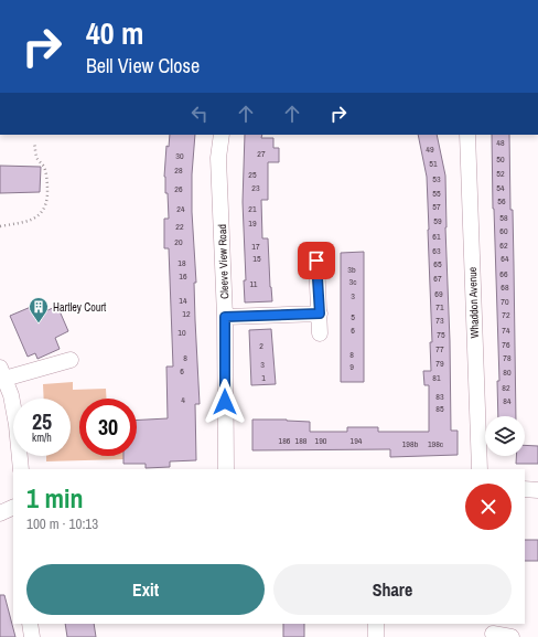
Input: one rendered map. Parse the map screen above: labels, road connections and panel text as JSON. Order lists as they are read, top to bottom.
{
  "streets": {
    "street": ["Cleeve View Road", "Whaddon Avenue"]
  },
  "places": {
    "building": ["Hartley Court"]
  },
  "house_numbers": [
    "48",
    "49",
    "27",
    "30",
    "50",
    "51",
    "28",
    "52",
    "25",
    "53",
    "23",
    "54",
    "26",
    "55",
    "56",
    "57",
    "24",
    "21",
    "58",
    "59",
    "19",
    "22",
    "60",
    "61",
    "20",
    "62",
    "17",
    "63",
    "15",
    "64",
    "18",
    "65",
    "3b",
    "66",
    "16",
    "67",
    "3c",
    "11",
    "68",
    "69",
    "3",
    "14",
    "70",
    "71",
    "12",
    "72",
    "5",
    "73",
    "6",
    "74",
    "10",
    "75",
    "76",
    "2",
    "77",
    "8",
    "8",
    "78",
    "79",
    "3",
    "9",
    "6",
    "80",
    "1",
    "81",
    "82",
    "83",
    "4",
    "84",
    "85",
    "186",
    "188",
    "190",
    "194",
    "198b",
    "198c"
  ],
  "page": {
    "turn": ["40 m", "Bell View Close"],
    "speed": "25 km/h",
    "limit": "30",
    "heading": ["1 min", "100 m · 10:13"],
    "buttons": ["Exit", "Share"]
  }
}
